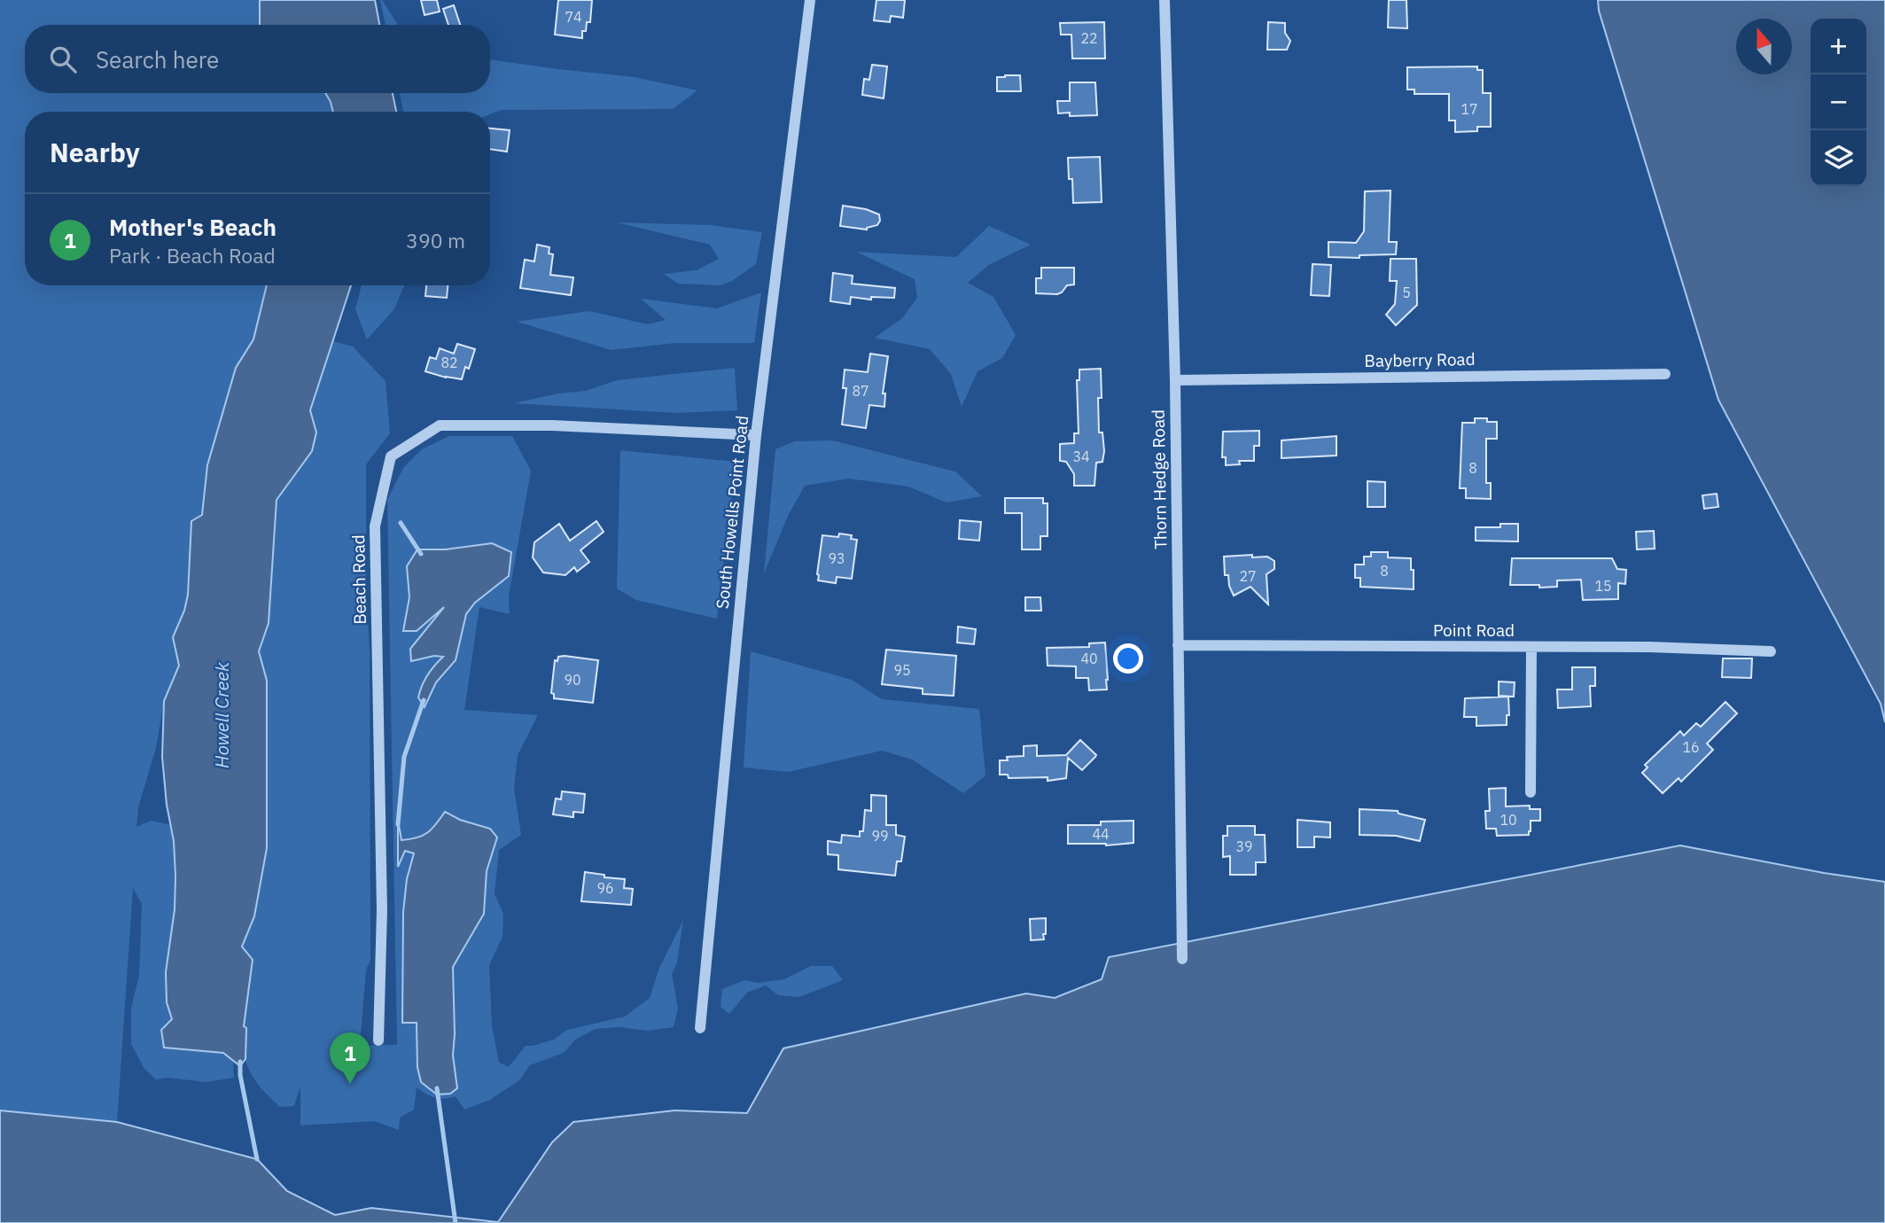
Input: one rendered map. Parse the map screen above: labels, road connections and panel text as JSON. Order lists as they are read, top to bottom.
{
  "streets": {
    "street": [
      "Bayberry Road",
      "Thorn Hedge Road",
      "South Howells Point Road",
      "Beach Road",
      "Point Road"
    ]
  },
  "crossings": [
    ["Bayberry Road", "Thorn Hedge Road"],
    ["Thorn Hedge Road", "Point Road"],
    ["South Howells Point Road", "Beach Road"]
  ],
  "water": ["Howell Creek"],
  "house_numbers": [
    "74",
    "22",
    "17",
    "5",
    "82",
    "87",
    "34",
    "8",
    "93",
    "8",
    "27",
    "15",
    "40",
    "95",
    "90",
    "16",
    "10",
    "44",
    "99",
    "39",
    "96"
  ],
  "north": "top",
  "page": {
    "map_buttons": ["+", "−"],
    "search": "Search here",
    "heading": "Nearby",
    "list": [
      {
        "mark": "1",
        "name": "Mother's Beach",
        "note": "Park · Beach Road",
        "value": "390 m"
      }
    ],
    "pins": "1"
  }
}
